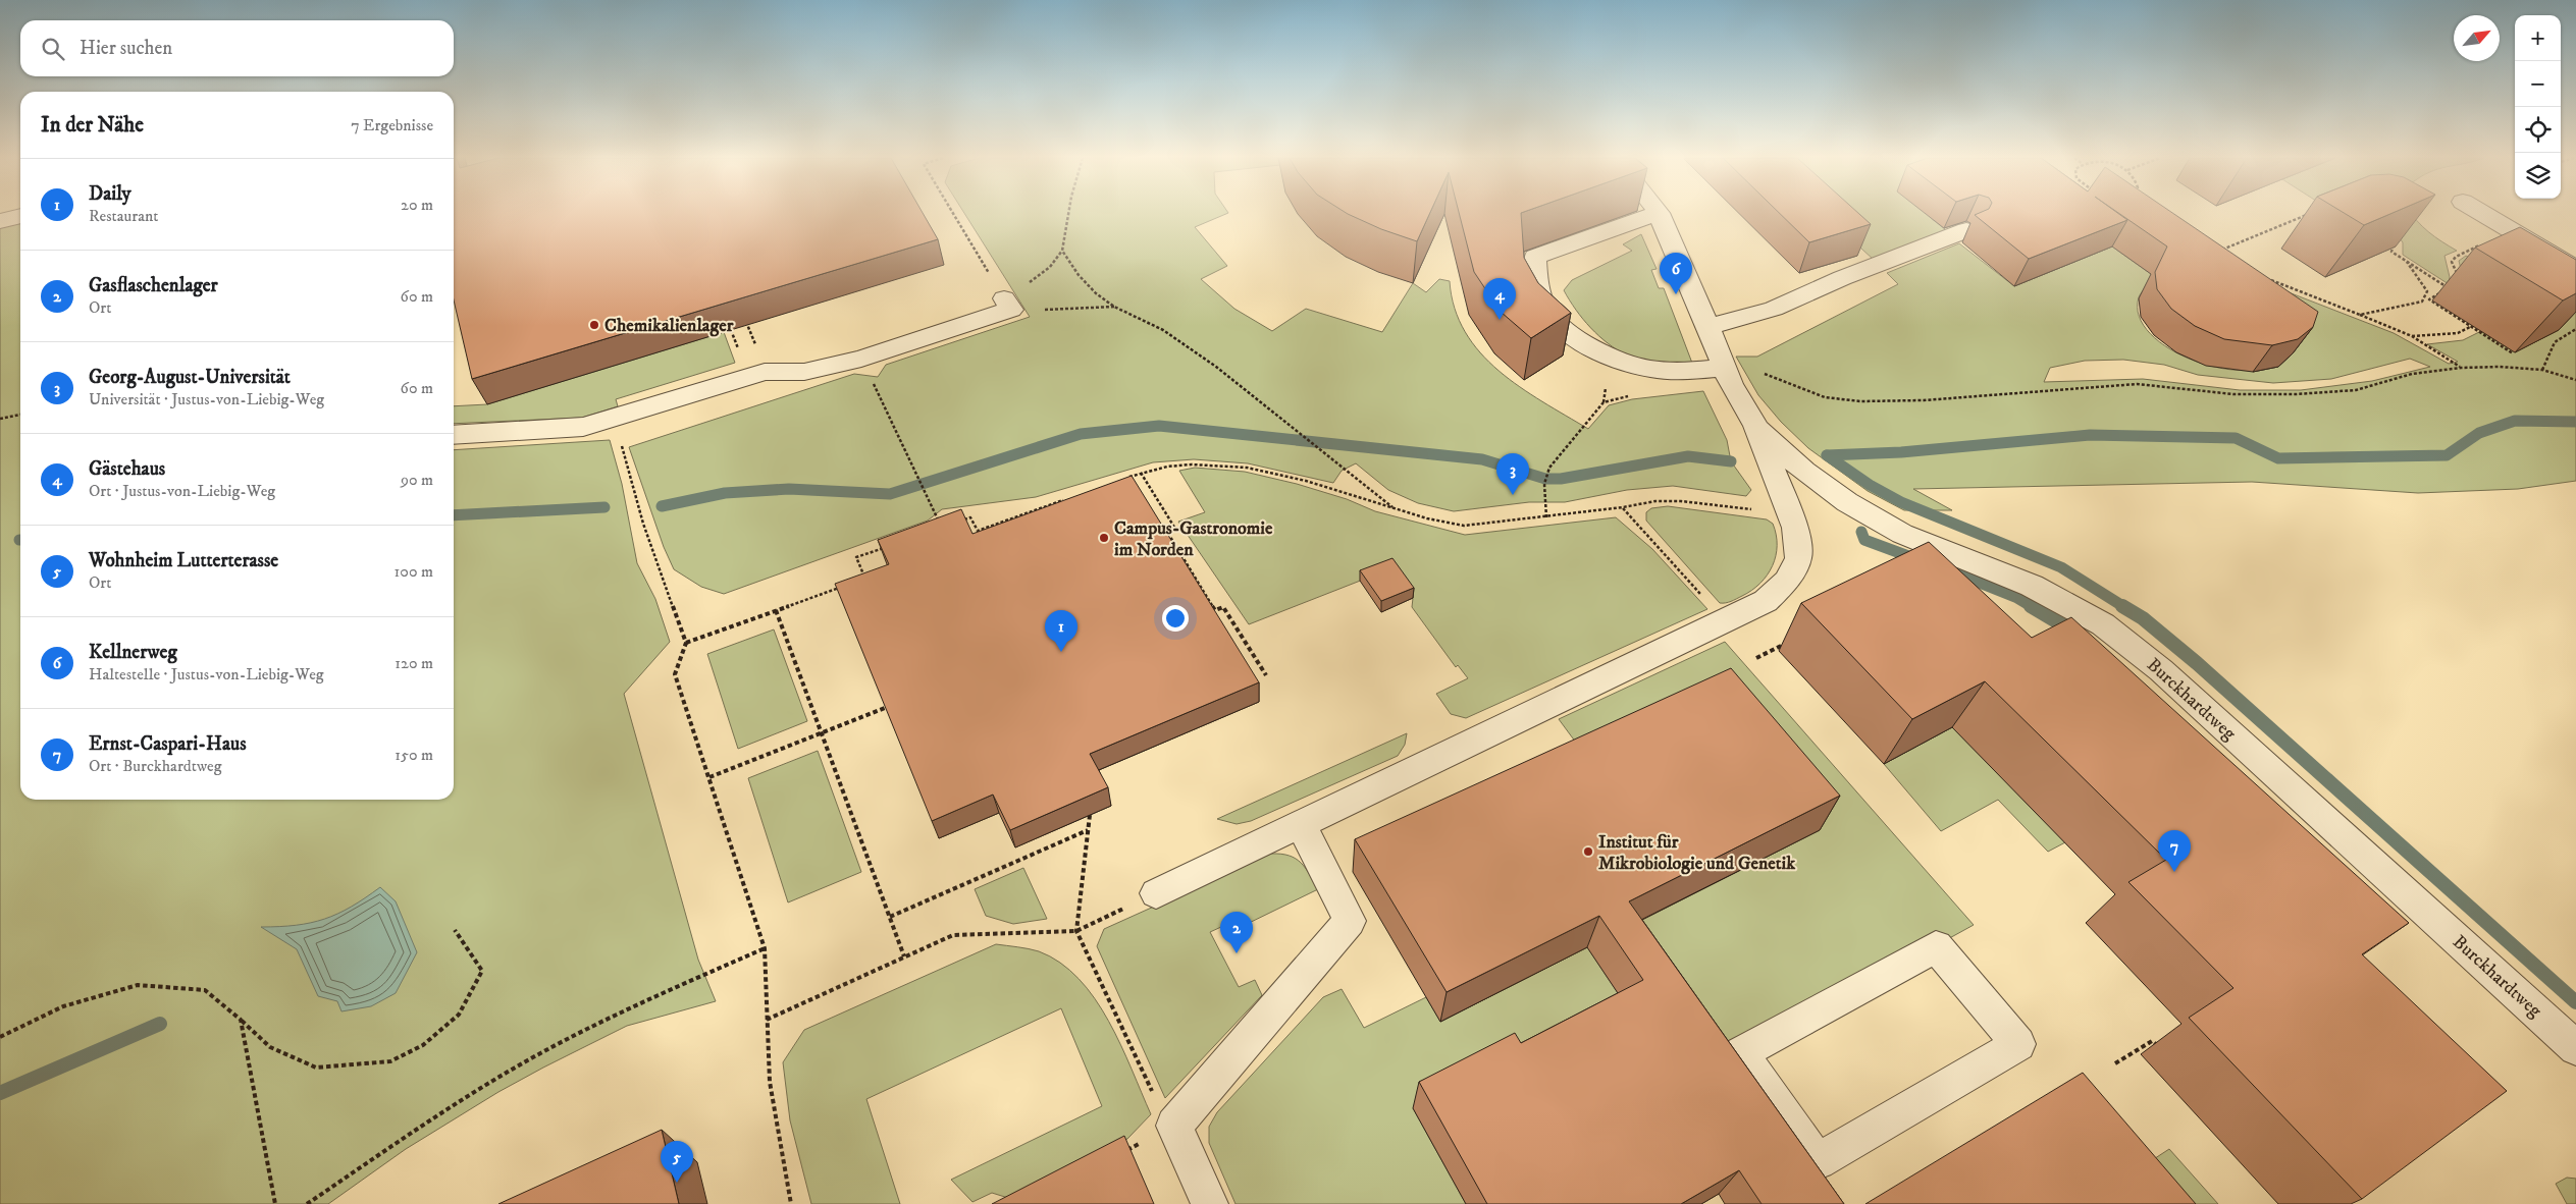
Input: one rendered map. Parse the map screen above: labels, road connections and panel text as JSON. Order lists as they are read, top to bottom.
{
  "streets": {
    "street": ["Burckhardtweg"]
  },
  "places": ["Chemikalienlager", "Campus-Gastronomie im Norden", "Institut für Mikrobiologie und Genetik"],
  "north": "top right",
  "page": {
    "map_buttons": ["+", "−"],
    "search": "Hier suchen",
    "heading": ["In der Nähe", "7 Ergebnisse"],
    "list": [
      {
        "mark": "1",
        "name": "Daily",
        "note": "Restaurant",
        "value": "20 m"
      },
      {
        "mark": "2",
        "name": "Gasflaschenlager",
        "note": "Ort",
        "value": "60 m"
      },
      {
        "mark": "3",
        "name": "Georg-August-Universität",
        "note": "Universität · Justus-von-Liebig-Weg",
        "value": "60 m"
      },
      {
        "mark": "4",
        "name": "Gästehaus",
        "note": "Ort · Justus-von-Liebig-Weg",
        "value": "90 m"
      },
      {
        "mark": "5",
        "name": "Wohnheim Lutterterasse",
        "note": "Ort",
        "value": "100 m"
      },
      {
        "mark": "6",
        "name": "Kellnerweg",
        "note": "Haltestelle · Justus-von-Liebig-Weg",
        "value": "120 m"
      },
      {
        "mark": "7",
        "name": "Ernst-Caspari-Haus",
        "note": "Ort · Burckhardtweg",
        "value": "150 m"
      }
    ],
    "pins": [
      "6",
      "4",
      "3",
      "1",
      "7",
      "2",
      "5"
    ]
  }
}
